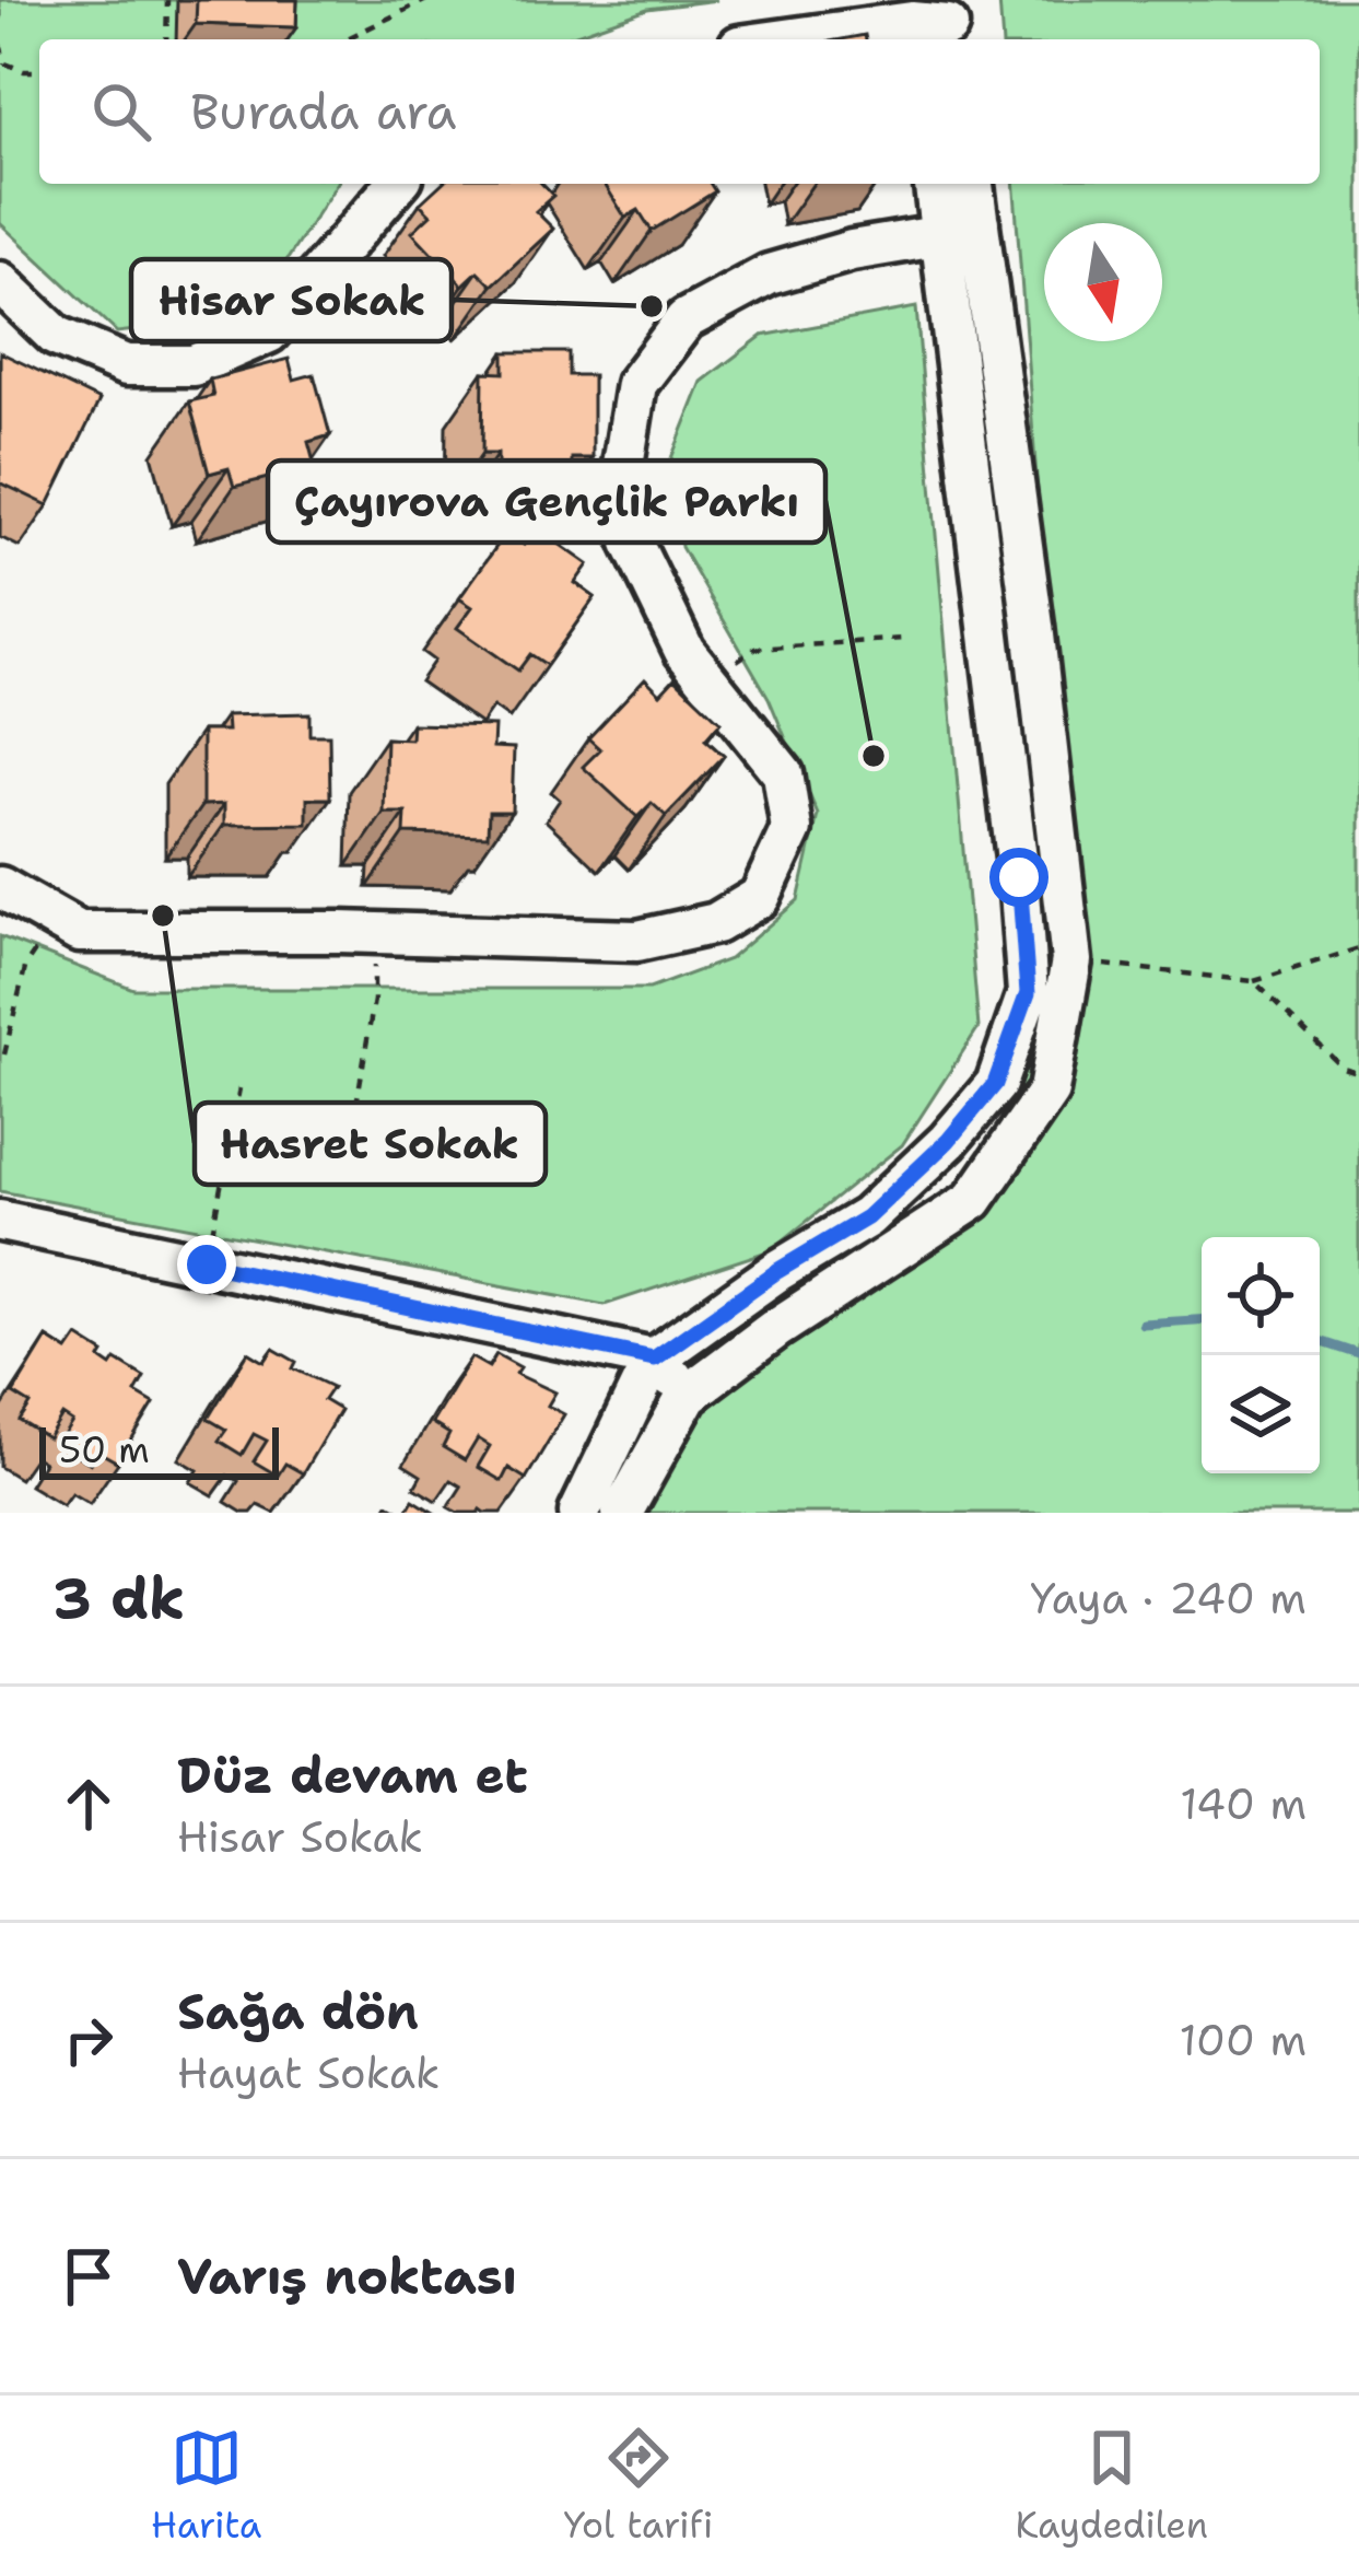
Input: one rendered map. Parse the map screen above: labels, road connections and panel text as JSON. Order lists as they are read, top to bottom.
{
  "places": ["Hisar Sokak", "Çayırova Gençlik Parkı", "Hasret Sokak"],
  "scale_bar": "50 m",
  "north": "bottom",
  "page": {
    "search": "Burada ara",
    "scale": "50 m",
    "heading": ["3 dk", "Yaya · 240 m"],
    "list": [
      ["Düz devam et", "Hisar Sokak", "140 m"],
      ["Sağa dön", "Hayat Sokak", "100 m"],
      "Varış noktası"
    ],
    "nav": ["Harita", "Yol tarifi", "Kaydedilen"]
  }
}
